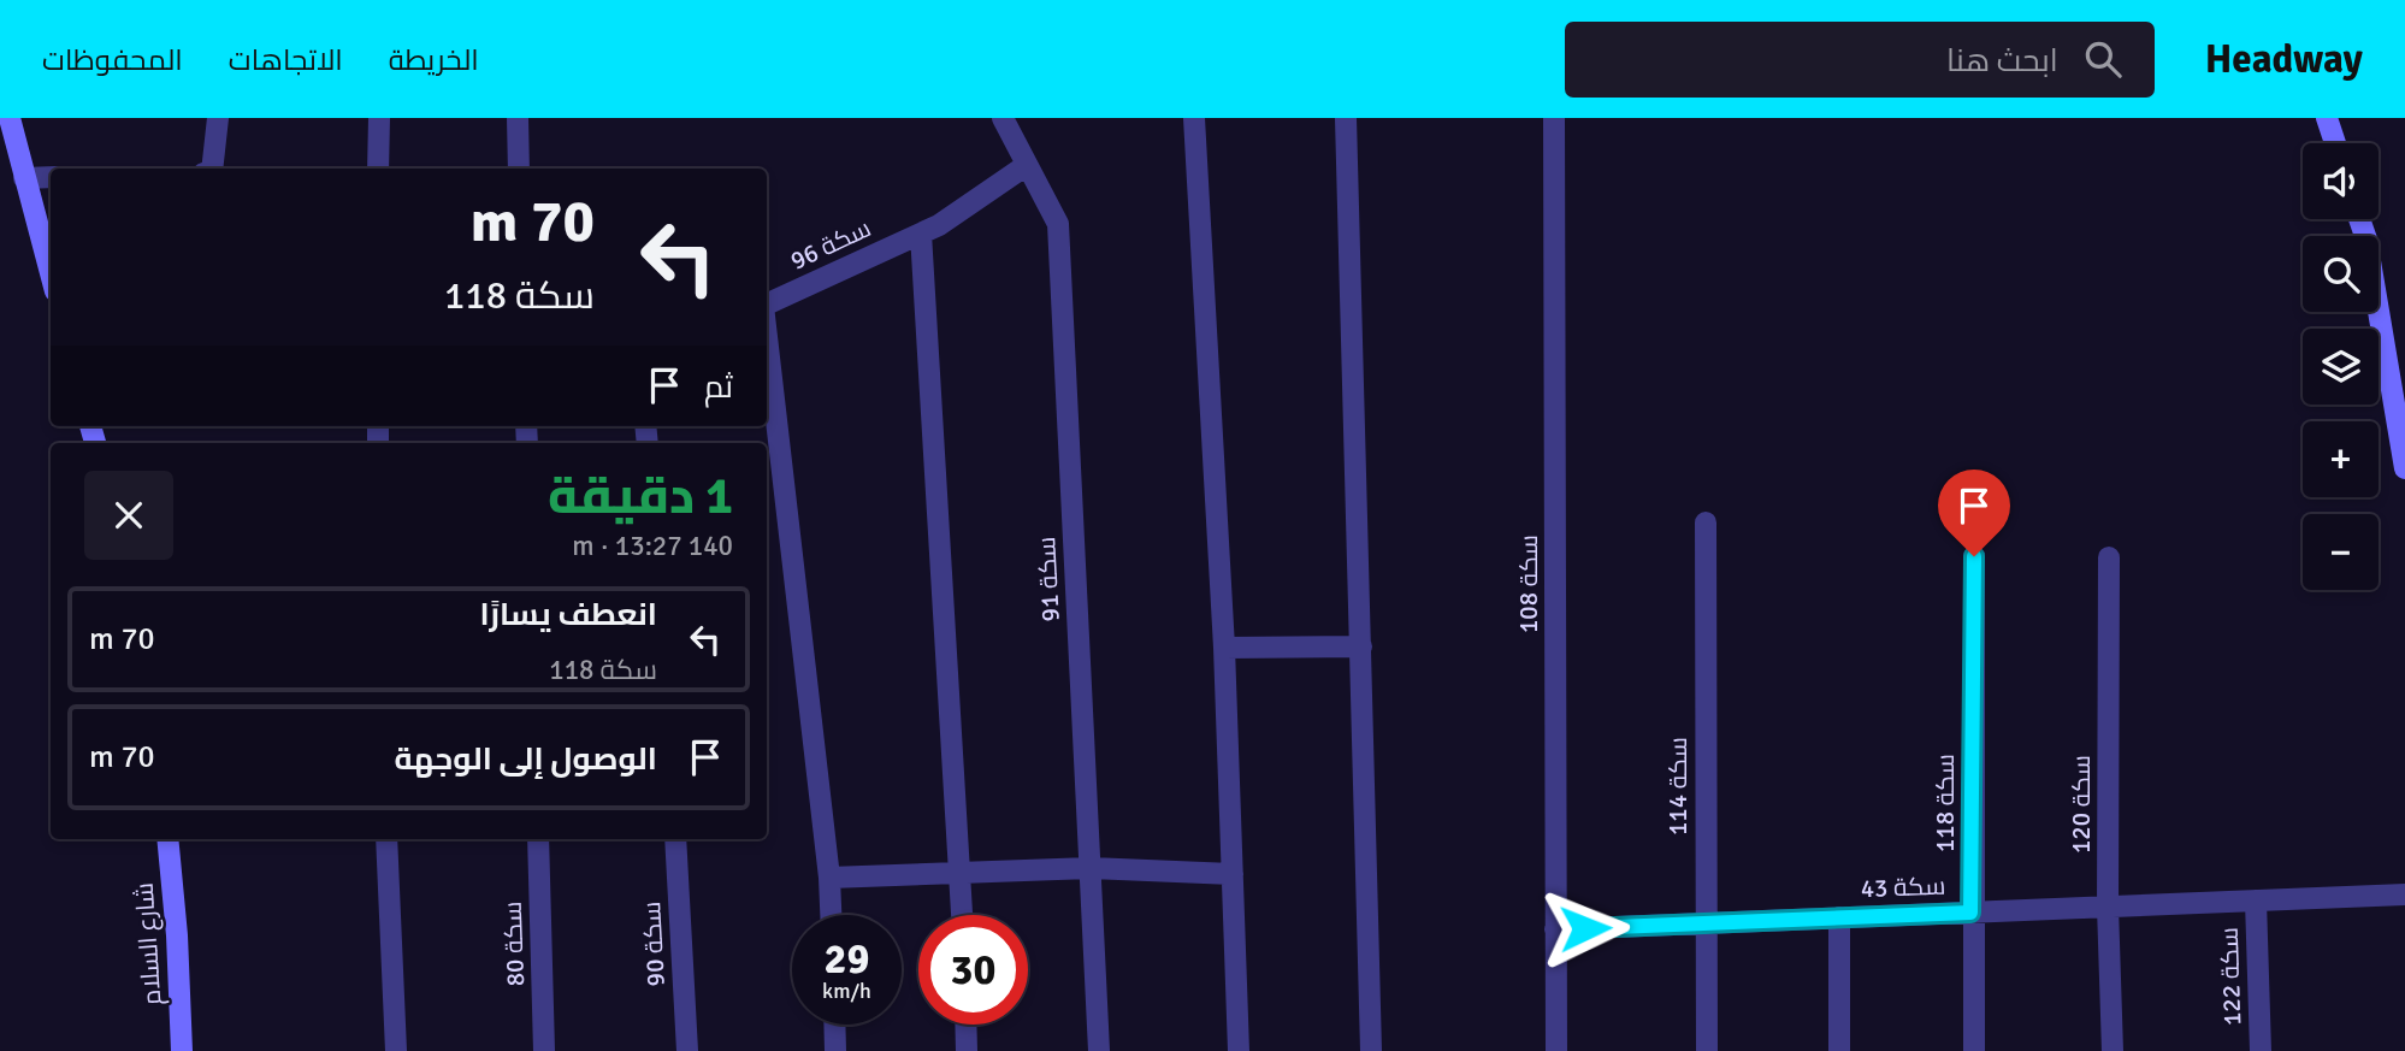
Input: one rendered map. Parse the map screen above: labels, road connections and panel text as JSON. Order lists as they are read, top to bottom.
{
  "streets": {
    "street": [
      "سكة 96",
      "سكة 91",
      "سكة 108",
      "سكة 114",
      "سكة 118",
      "سكة 120",
      "سكة 43",
      "شارع السلام",
      "سكة 80",
      "سكة 90",
      "سكة 122"
    ]
  },
  "crossings": [
    ["سكة 96", "سكة 91"],
    ["سكة 108", "سكة 43"],
    ["سكة 114", "سكة 43"],
    ["سكة 118", "سكة 43"],
    ["سكة 120", "سكة 43"],
    ["سكة 43", "سكة 122"]
  ],
  "page": {
    "header": "Headway",
    "search": "ابحث هنا",
    "nav": ["الخريطة", "الاتجاهات", "المحفوظات"],
    "map_buttons": ["+", "−"],
    "turn": ["70 m", "سكة 118"],
    "then": "ثم",
    "heading": ["1 دقيقة", "140 m · 13:27"],
    "list": [
      {
        "name": "انعطف يسارًا",
        "note": "سكة 118",
        "value": "70 m"
      },
      {
        "name": "الوصول إلى الوجهة",
        "value": "70 m"
      }
    ],
    "speed": "29 km/h",
    "limit": "30"
  }
}
